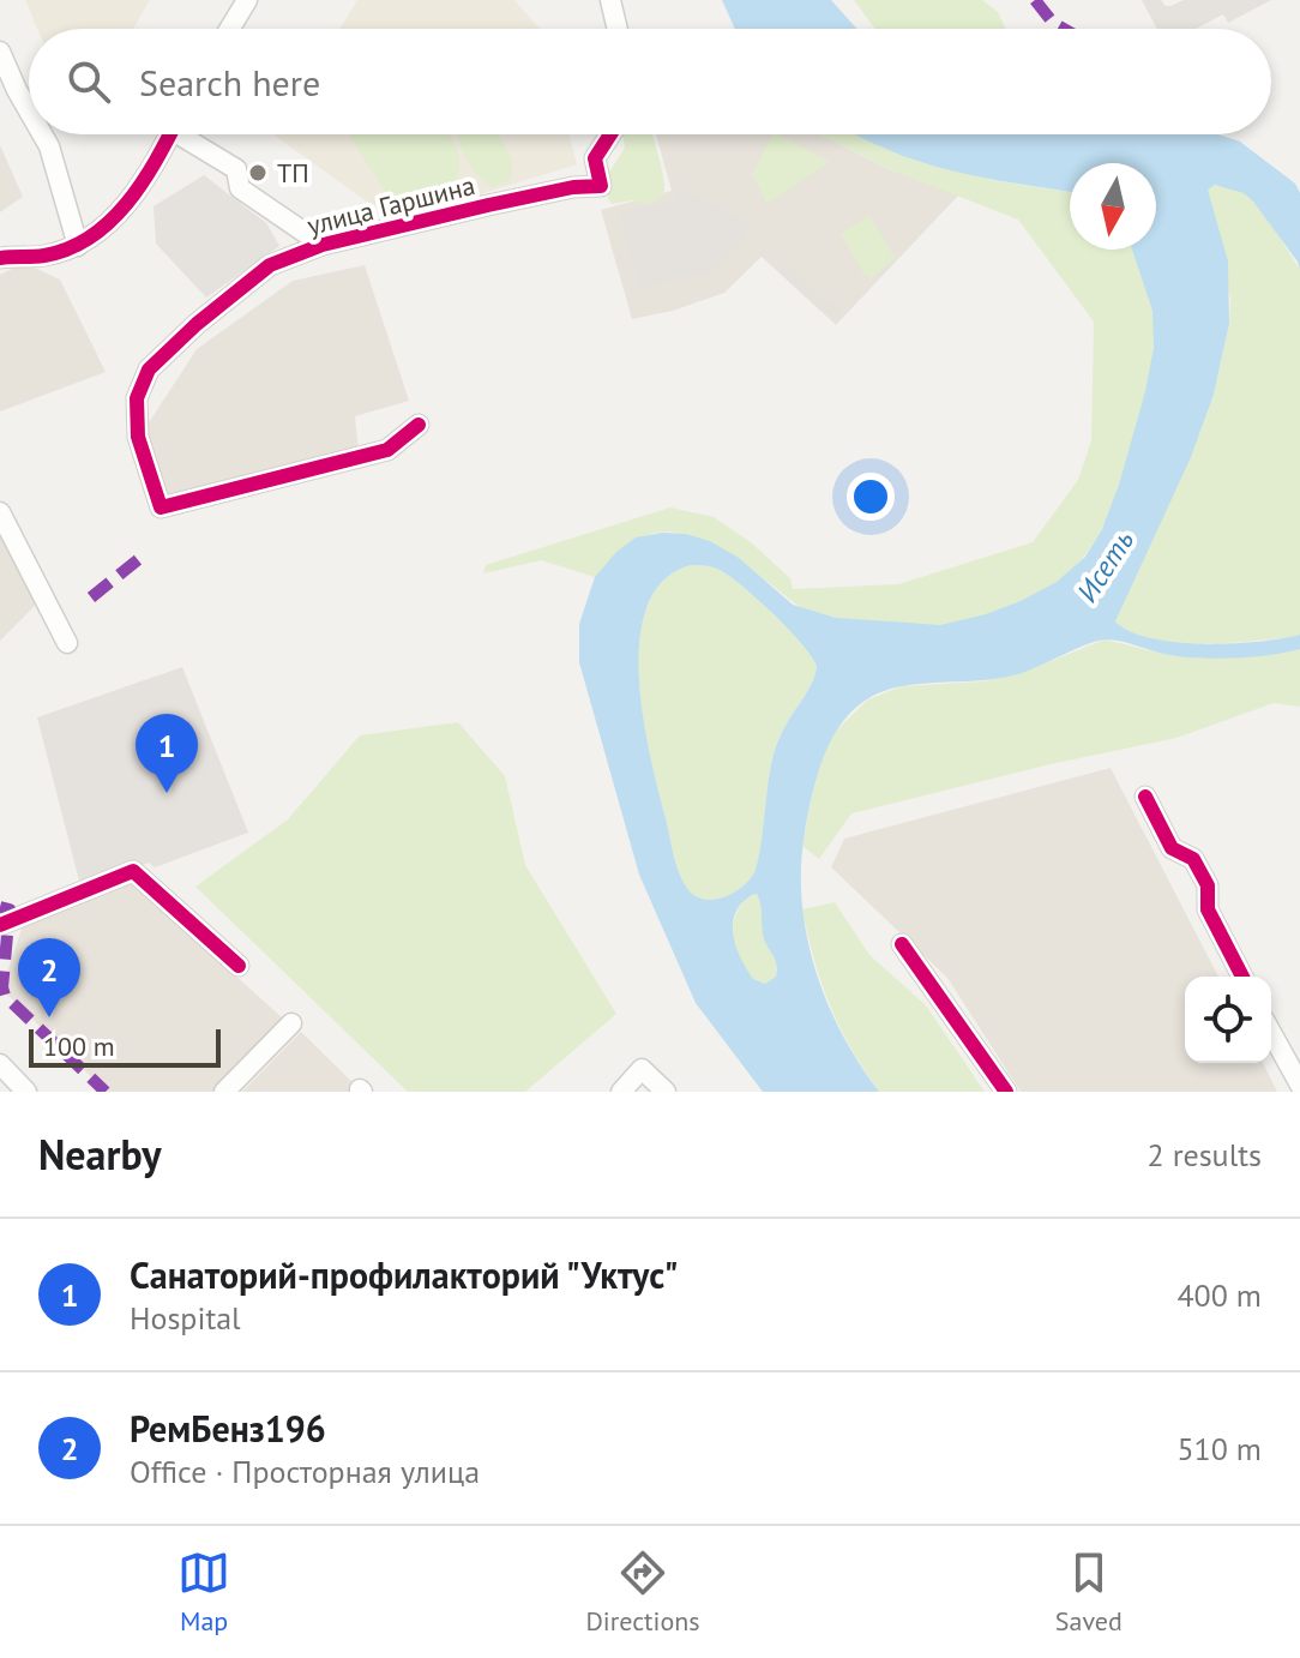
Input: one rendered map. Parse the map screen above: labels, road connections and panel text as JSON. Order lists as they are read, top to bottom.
{
  "streets": {
    "street": ["улица Гаршина"]
  },
  "water": ["Исеть"],
  "places": ["ТП"],
  "scale_bar": "100 m",
  "north": "bottom",
  "page": {
    "search": "Search here",
    "pins": ["1", "2"],
    "scale": "100 m",
    "heading": ["Nearby", "2 results"],
    "list": [
      {
        "mark": "1",
        "name": "Санаторий-профилакторий \"Уктус\"",
        "note": "Hospital",
        "value": "400 m"
      },
      {
        "mark": "2",
        "name": "РемБенз196",
        "note": "Office · Просторная улица",
        "value": "510 m"
      }
    ],
    "nav": ["Map", "Directions", "Saved"]
  }
}
